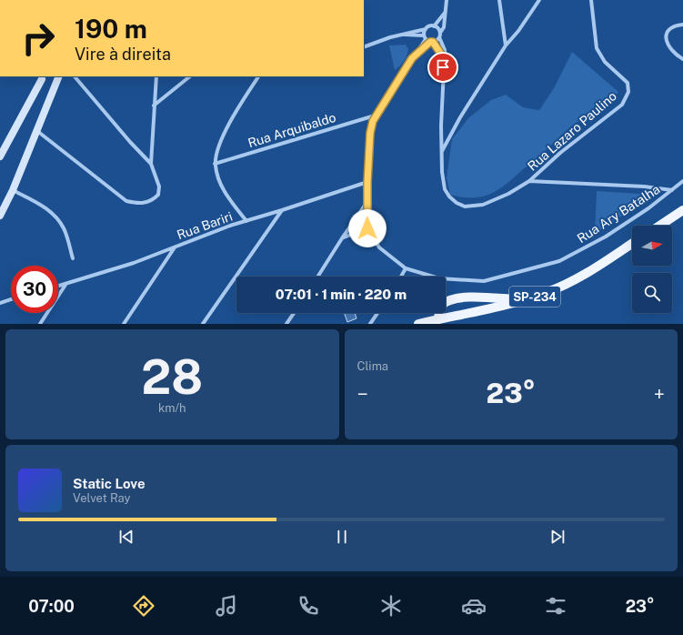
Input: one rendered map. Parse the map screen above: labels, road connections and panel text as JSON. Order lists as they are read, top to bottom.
{
  "streets": {
    "main road": ["SP-234"],
    "street": [
      "Rua Arquibaldo",
      "Rua Lazaro Paulino",
      "Rua Ary Batalha",
      "Rua Bariri"
    ]
  },
  "north": "right",
  "page": {
    "turn": ["190 m", "Vire à direita"],
    "limit": "30",
    "trip": "07:01 · 1 min · 220 m",
    "tile": [
      ["28", "km/h"],
      "Clima"
    ],
    "heat": ["−", "23°", "+"],
    "song": ["Static Love", "Velvet Ray"],
    "tabs": ["07:00", "23°"]
  }
}
